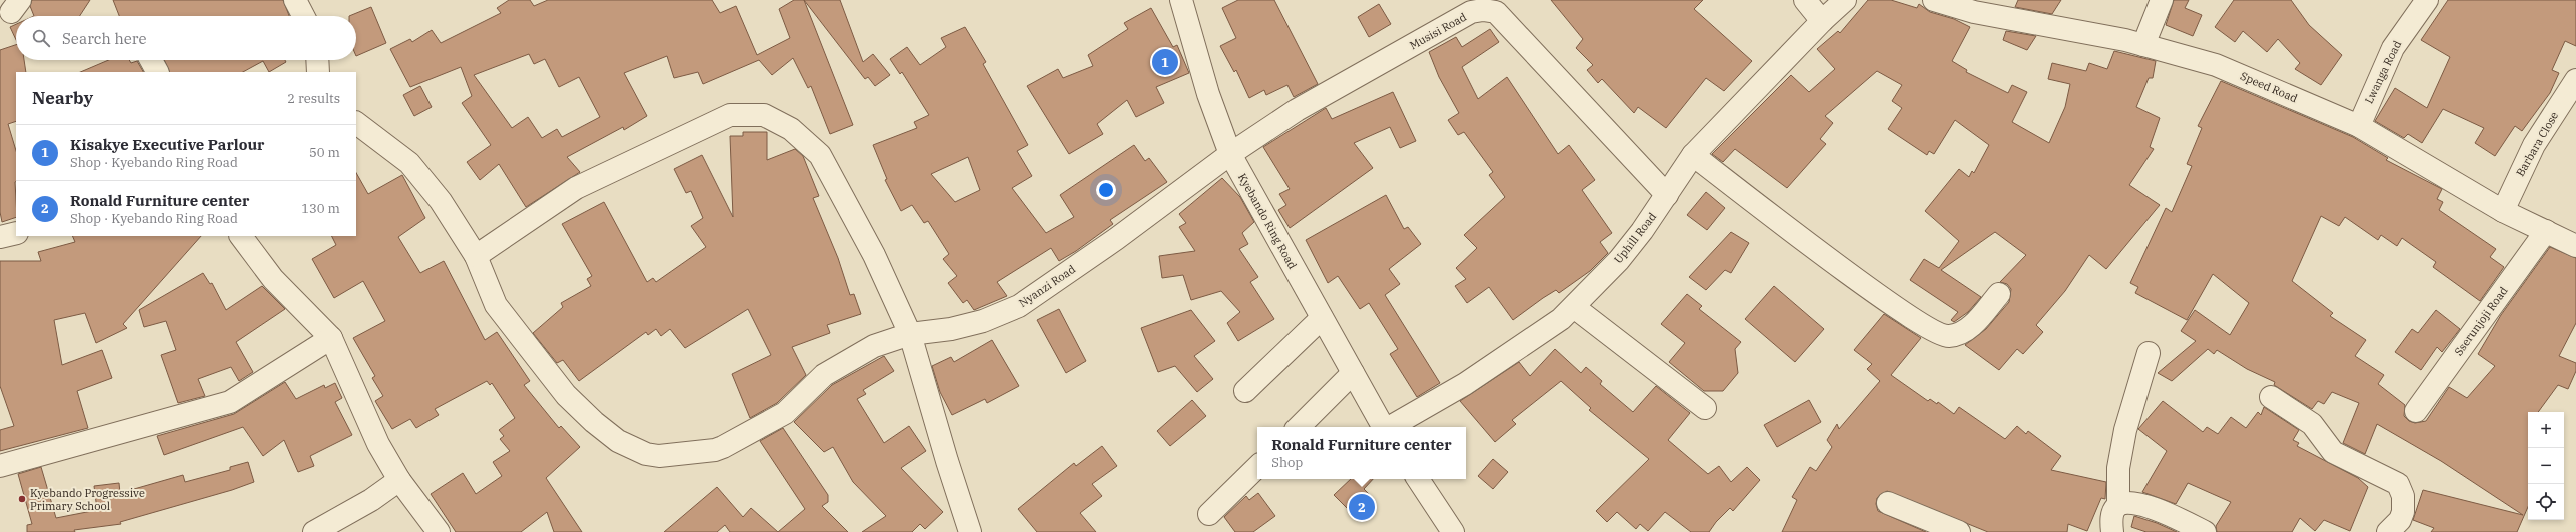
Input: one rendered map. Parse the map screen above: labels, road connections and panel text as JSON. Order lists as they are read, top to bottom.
{
  "streets": {
    "street": [
      "Musisi Road",
      "Lwanga Road",
      "Speed Road",
      "Barbara Close",
      "Kyebando Ring Road",
      "Uphill Road",
      "Nyanzi Road",
      "Sserunjoji Road"
    ]
  },
  "crossings": [
    ["Musisi Road", "Kyebando Ring Road"],
    ["Musisi Road", "Uphill Road"],
    ["Musisi Road", "Nyanzi Road"],
    ["Lwanga Road", "Speed Road"],
    ["Speed Road", "Barbara Close"],
    ["Speed Road", "Sserunjoji Road"],
    ["Kyebando Ring Road", "Nyanzi Road"]
  ],
  "places": ["Kyebando Progressive Primary School"],
  "page": {
    "search": "Search here",
    "pins": ["1", "2"],
    "heading": ["Nearby", "2 results"],
    "list": [
      {
        "mark": "1",
        "name": "Kisakye Executive Parlour",
        "note": "Shop · Kyebando Ring Road",
        "value": "50 m"
      },
      {
        "mark": "2",
        "name": "Ronald Furniture center",
        "note": "Shop · Kyebando Ring Road",
        "value": "130 m"
      }
    ],
    "map_buttons": ["+", "−"],
    "popup": ["Ronald Furniture center", "Shop"]
  }
}
